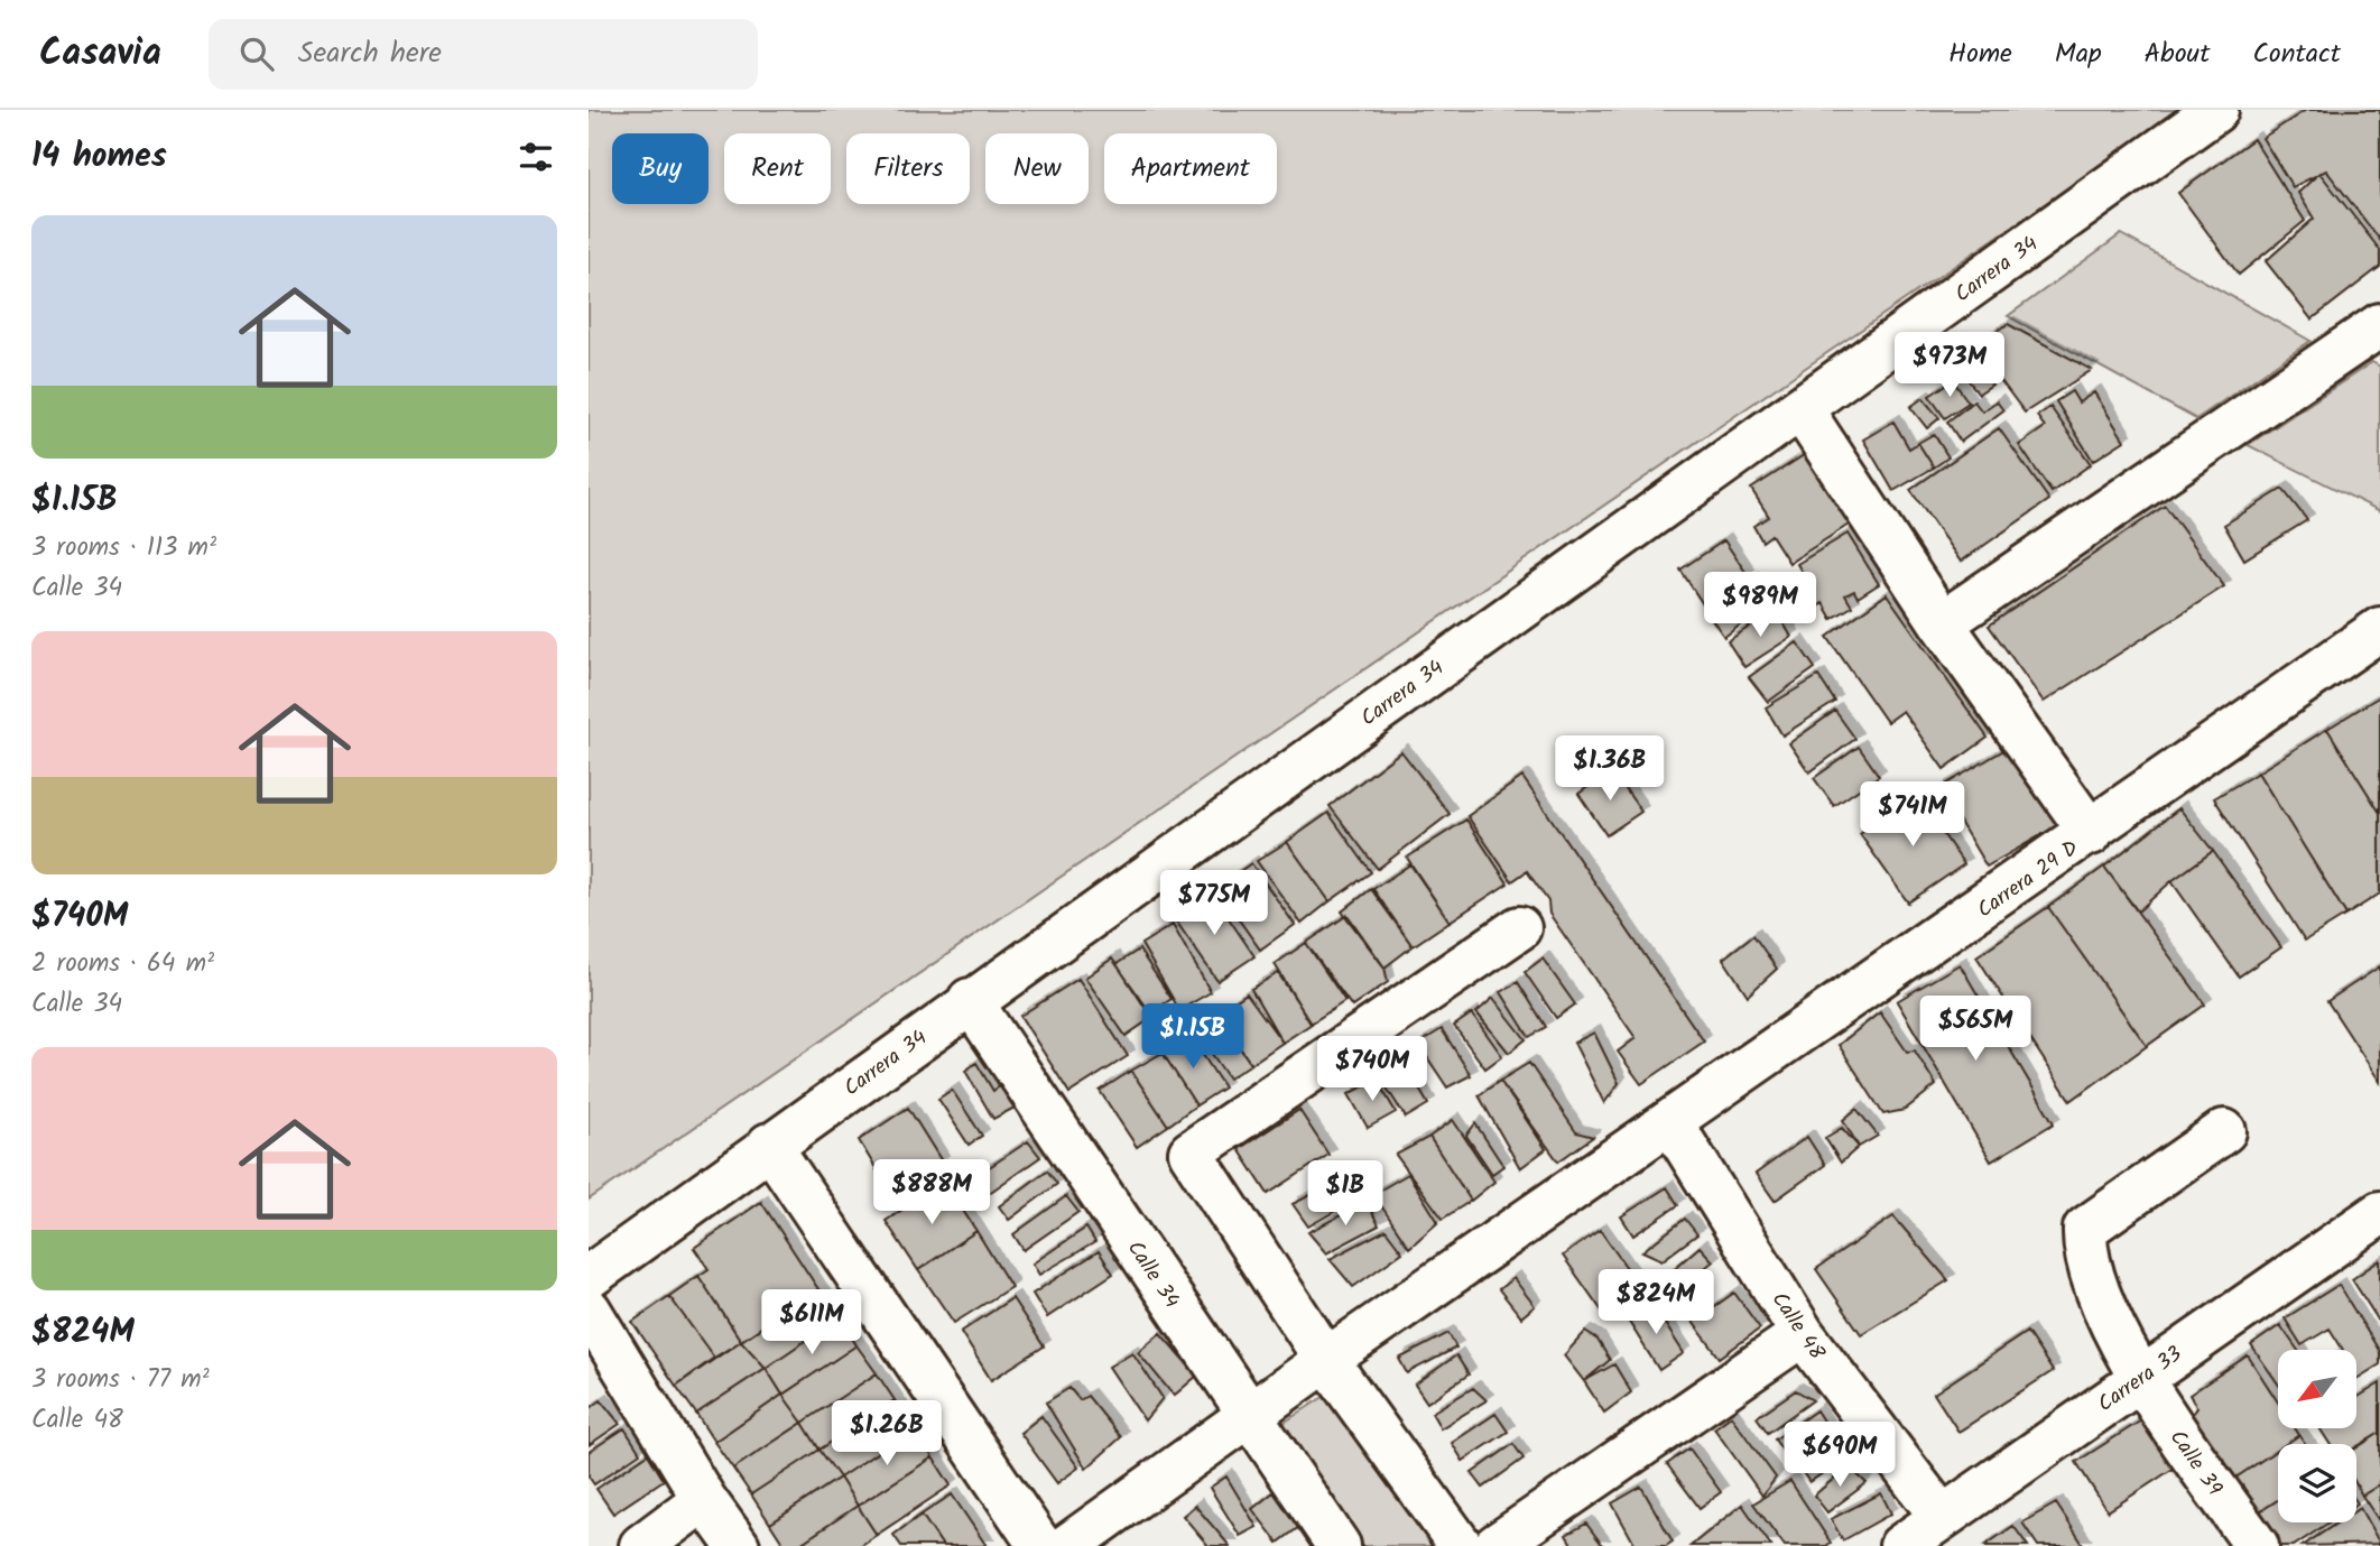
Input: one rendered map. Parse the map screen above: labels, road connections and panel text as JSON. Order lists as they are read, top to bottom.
{
  "streets": {
    "street": [
      "Carrera 34",
      "Carrera 29 D",
      "Calle 34",
      "Calle 48",
      "Carrera 33",
      "Calle 39"
    ]
  },
  "crossings": [
    ["Carrera 34", "Calle 34"],
    ["Carrera 29 D", "Calle 34"],
    ["Carrera 29 D", "Calle 48"],
    ["Calle 48", "Carrera 33"],
    ["Carrera 33", "Calle 39"]
  ],
  "north": "bottom left",
  "page": {
    "header": "Casavia",
    "search": "Search here",
    "nav": [
      "Home",
      "Map",
      "About",
      "Contact"
    ],
    "heading": "14 homes",
    "chip": [
      "Buy",
      "Rent",
      "Filters",
      "New",
      "Apartment"
    ],
    "list": [
      {
        "name": "$1.15B",
        "note": "3 rooms · 113 m² · Calle 34"
      },
      {
        "name": "$740M",
        "note": "2 rooms · 64 m² · Calle 34"
      },
      {
        "name": "$824M",
        "note": "3 rooms · 77 m² · Calle 48"
      }
    ],
    "price": [
      "$973M",
      "$989M",
      "$1.36B",
      "$741M",
      "$775M",
      "$565M",
      "$1.15B",
      "$740M",
      "$888M",
      "$1B",
      "$824M",
      "$611M",
      "$1.26B",
      "$690M"
    ]
  }
}
